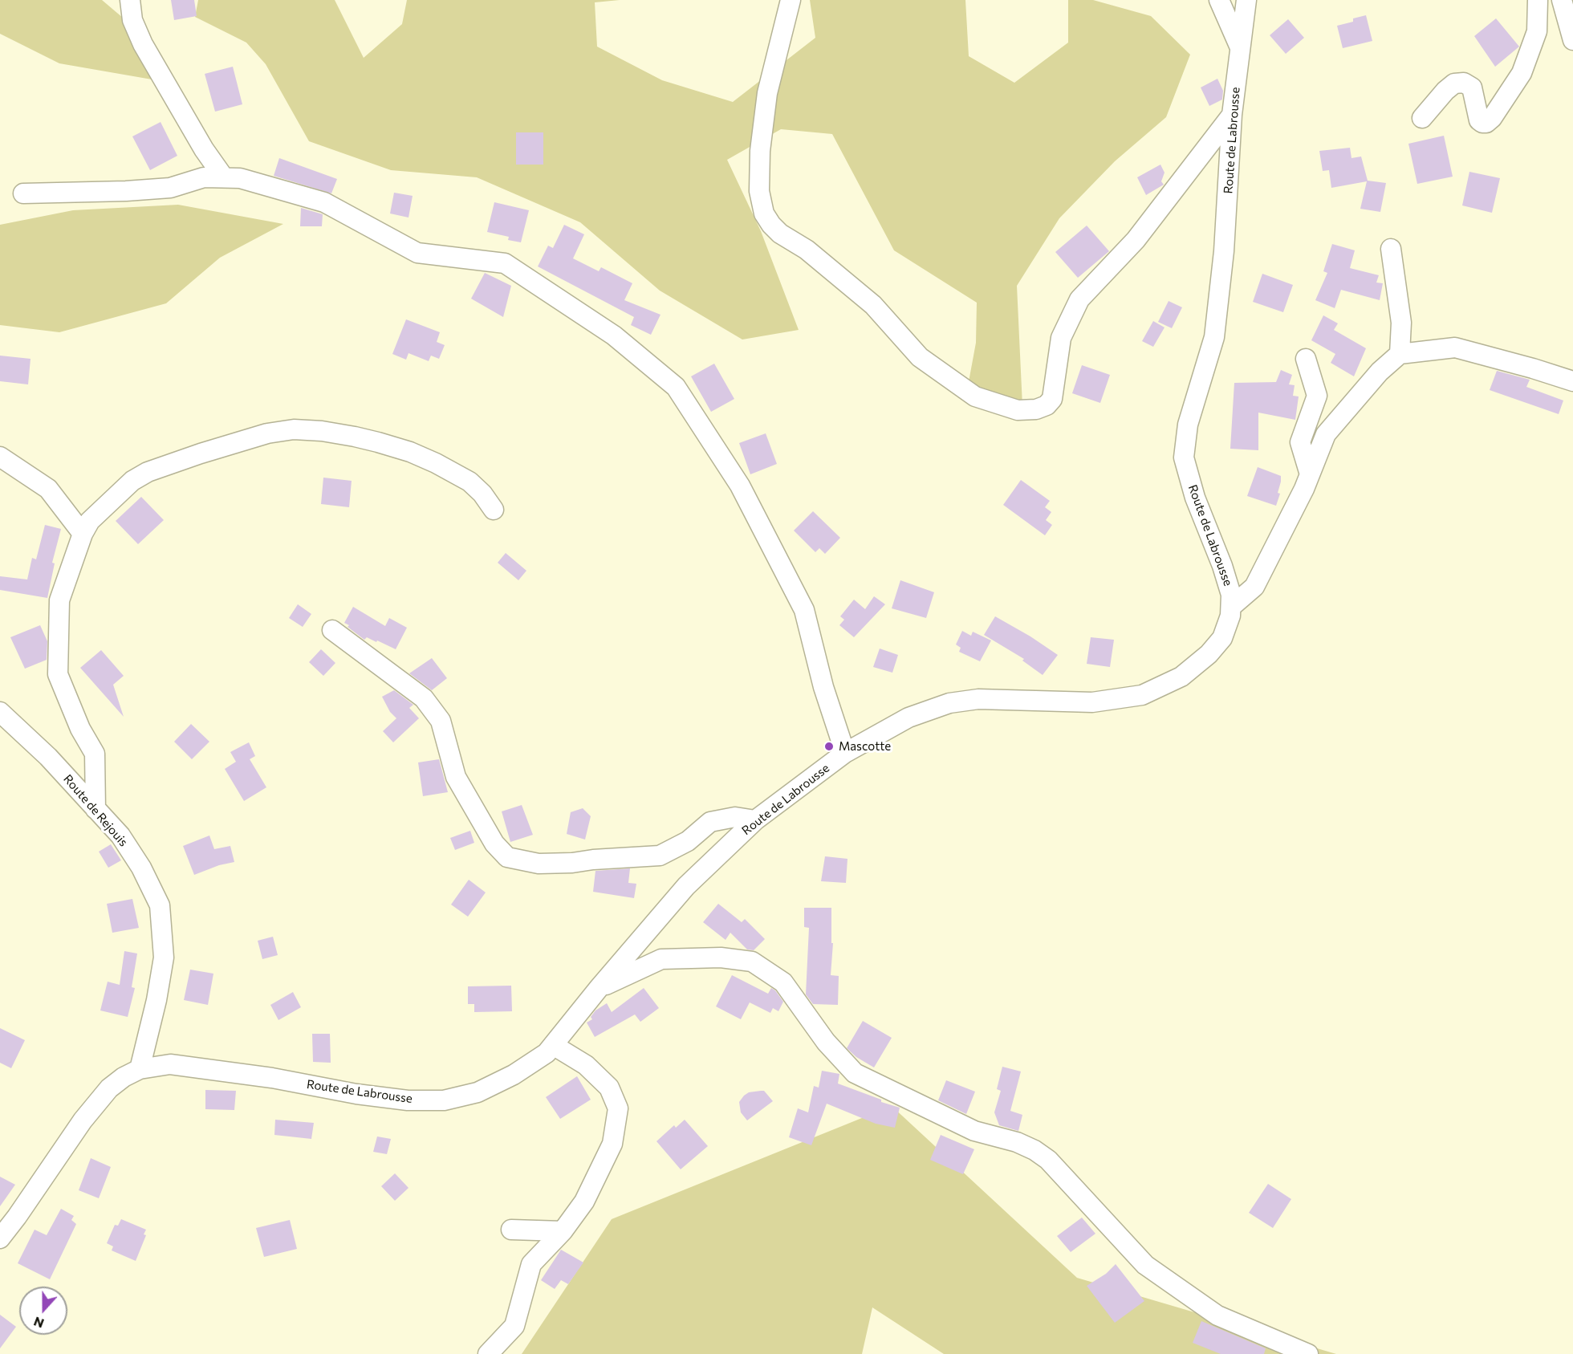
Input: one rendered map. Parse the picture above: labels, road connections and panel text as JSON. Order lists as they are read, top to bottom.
{
  "streets": {
    "street": ["Route de Labrousse", "Route de Rejouis"]
  },
  "crossings": [
    ["Route de Labrousse", "Route de Rejouis"]
  ],
  "places": ["Mascotte"],
  "north": "bottom"
}
